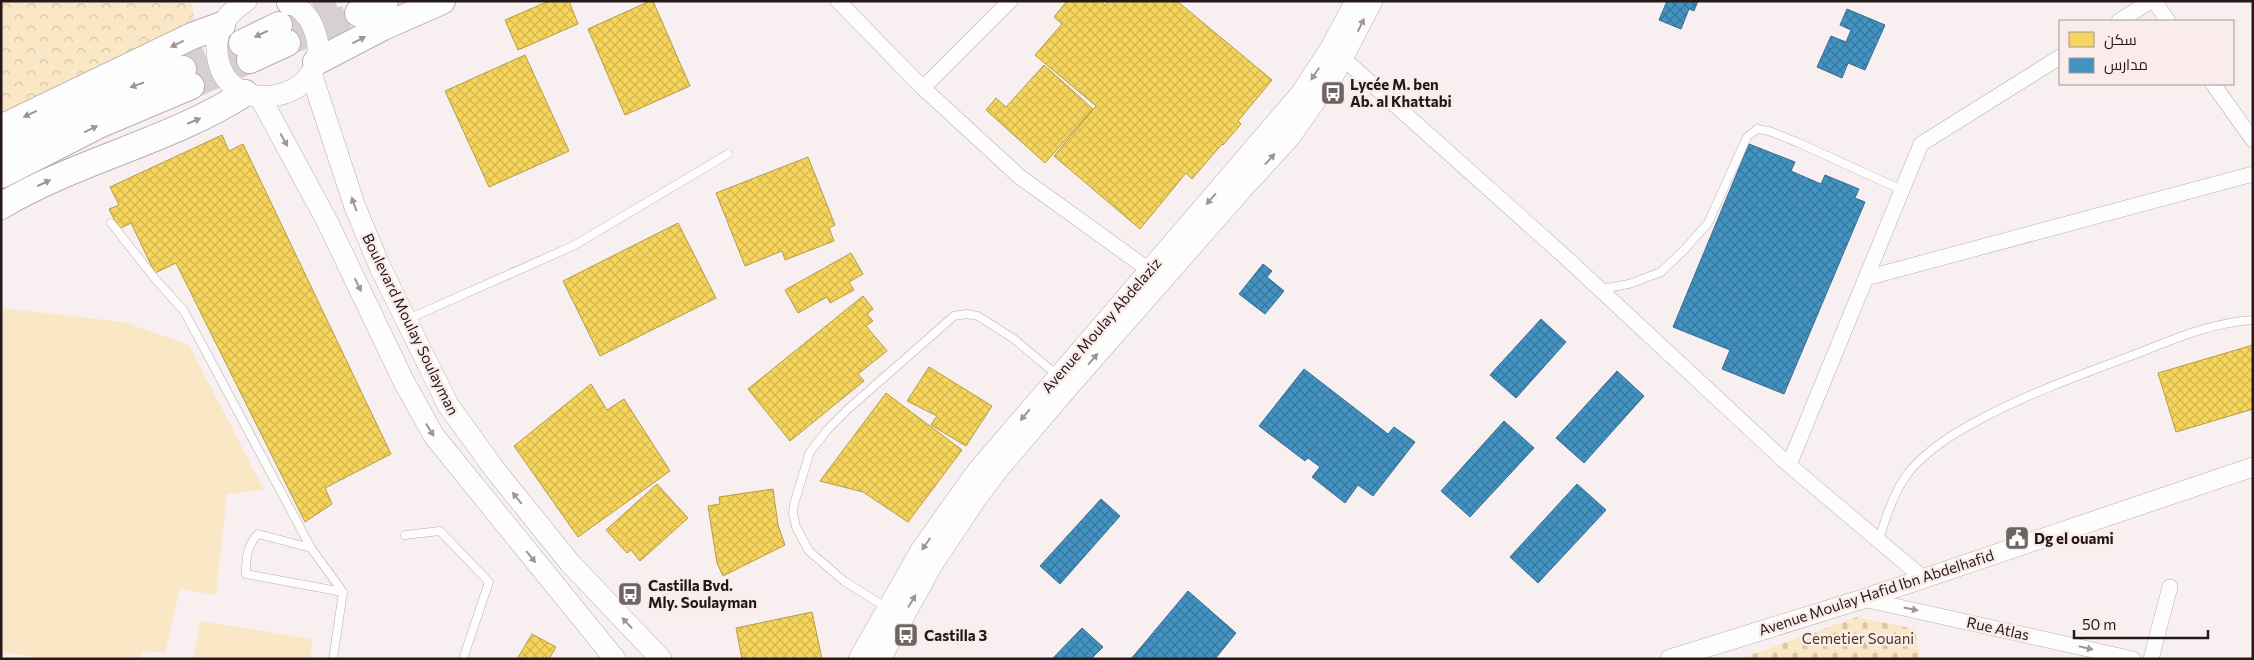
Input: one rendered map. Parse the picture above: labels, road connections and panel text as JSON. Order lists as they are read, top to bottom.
{
  "streets": {
    "main road": ["Boulevard Moulay Soulayman", "Avenue Moulay Abdelaziz"],
    "street": ["Avenue Moulay Hafid Ibn Abdelhafid", "Rue Atlas"]
  },
  "crossings": [
    ["Avenue Moulay Hafid Ibn Abdelhafid", "Rue Atlas"]
  ],
  "one_way": ["Rue Atlas"],
  "parks": ["Cemetier Souani"],
  "places": {
    "bus stop": ["Lycée M. ben Ab. al Khattabi", "Castilla Bvd. Mly. Soulayman", "Castilla 3"],
    "public building": ["Dg el ouami"]
  },
  "legend": ["سكن", "مدارس"],
  "scale_bar": "50 m"
}
